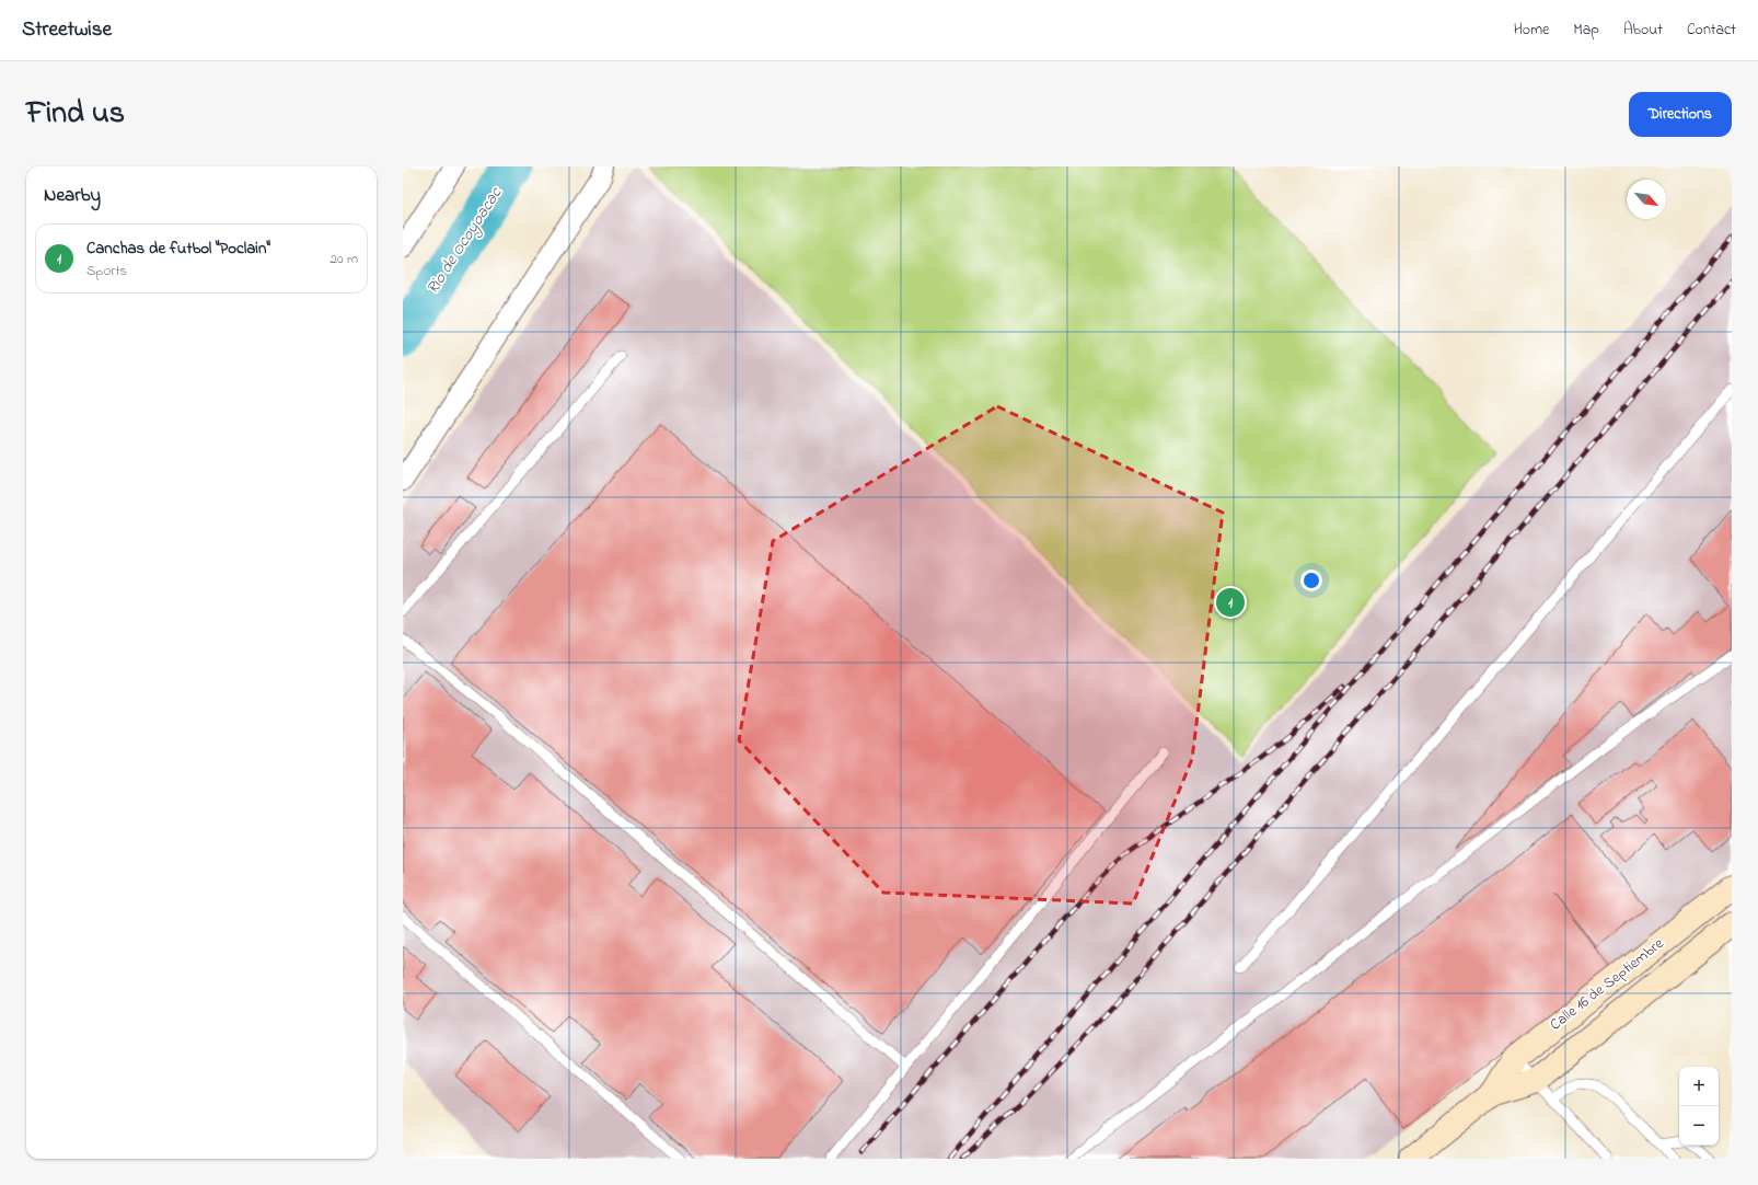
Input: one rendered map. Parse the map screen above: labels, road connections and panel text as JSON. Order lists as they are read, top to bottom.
{
  "streets": {
    "main road": ["Calle 16 de Septiembre"]
  },
  "water": ["Rio de Ocoyoacac"],
  "north": "bottom right",
  "page": {
    "header": "Streetwise",
    "nav": [
      "Home",
      "Map",
      "About",
      "Contact"
    ],
    "title": "Find us",
    "buttons": "Directions",
    "heading": "Nearby",
    "list": [
      {
        "mark": "1",
        "name": "Canchas de futbol \"Poclain\"",
        "note": "Sports",
        "value": "20 m"
      }
    ],
    "pins": "1",
    "map_buttons": ["+", "−"]
  }
}
